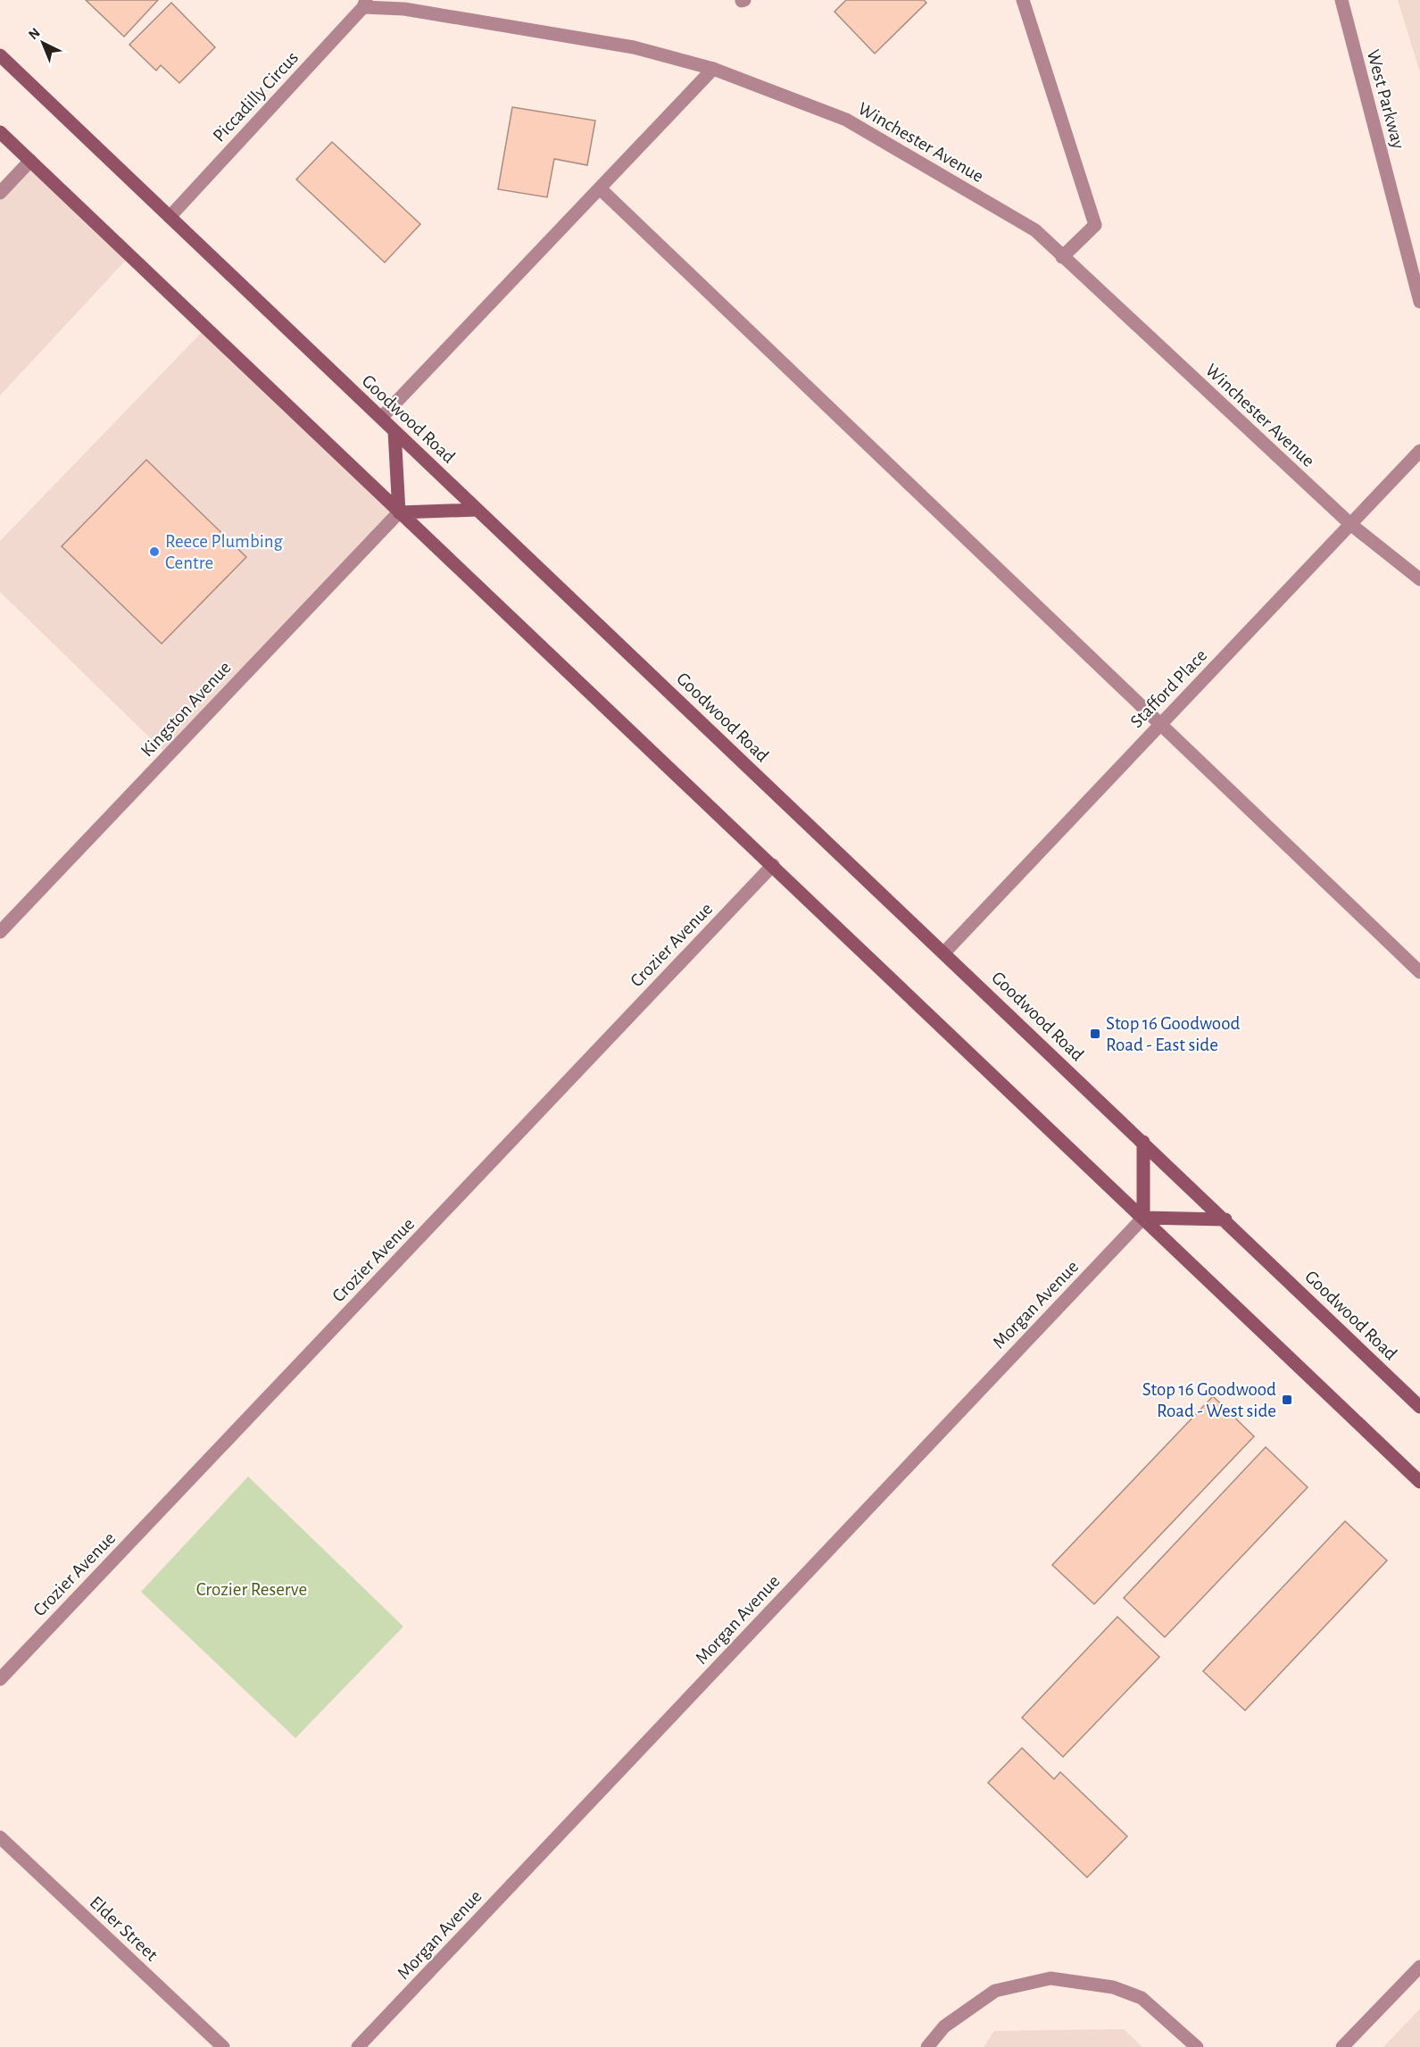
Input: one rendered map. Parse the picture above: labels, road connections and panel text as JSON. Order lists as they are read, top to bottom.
{
  "streets": {
    "main road": ["Goodwood Road"],
    "street": [
      "Piccadilly Circus",
      "West Parkway",
      "Winchester Avenue",
      "Stafford Place",
      "Kingston Avenue",
      "Crozier Avenue",
      "Morgan Avenue",
      "Elder Street"
    ]
  },
  "crossings": [
    ["Piccadilly Circus", "Winchester Avenue"],
    ["Piccadilly Circus", "Goodwood Road"],
    ["Winchester Avenue", "Stafford Place"],
    ["Goodwood Road", "Stafford Place"]
  ],
  "parks": ["Crozier Reserve"],
  "places": {
    "other": ["Reece Plumbing Centre"],
    "transit": ["Stop 16 Goodwood Road - East side", "Stop 16 Goodwood Road - West side"]
  },
  "north": "top left"
}
